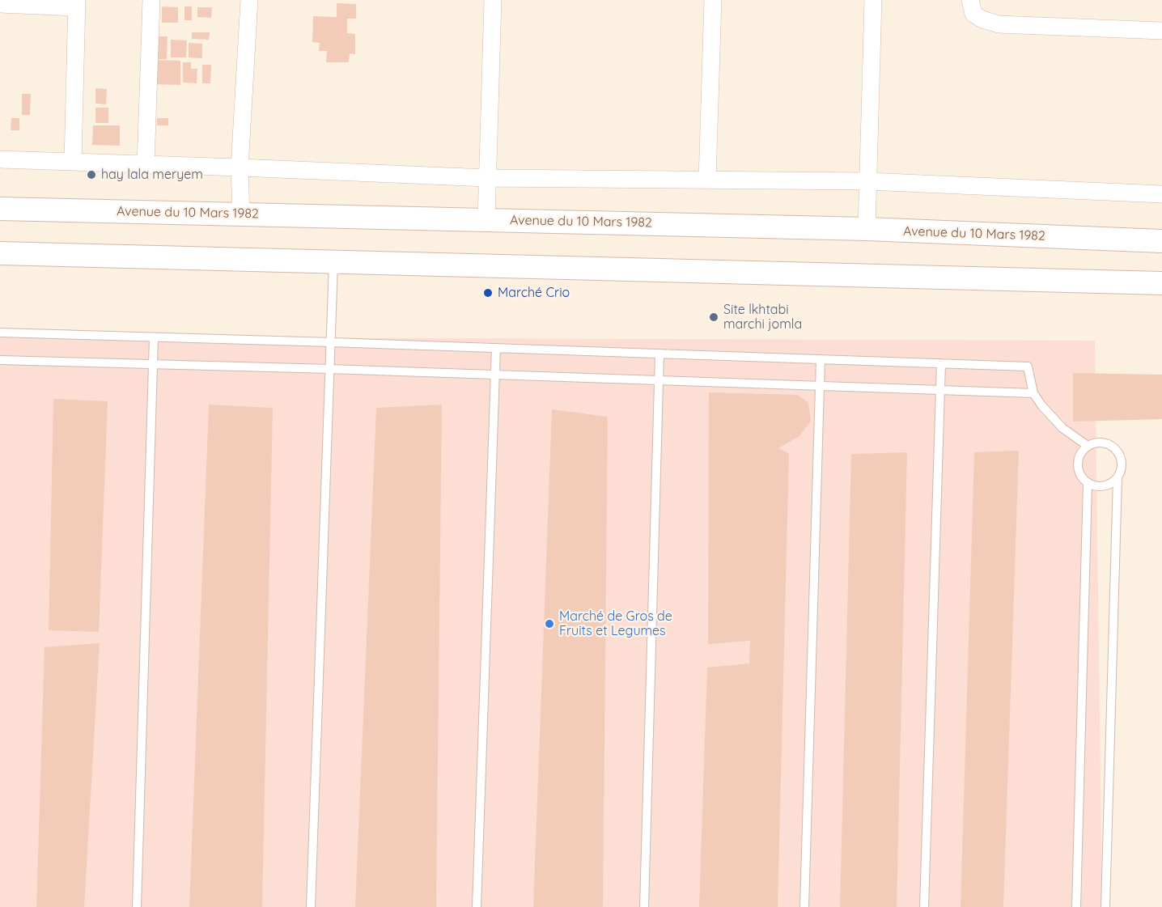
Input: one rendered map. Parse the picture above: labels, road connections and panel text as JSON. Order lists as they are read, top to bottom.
{
  "streets": {
    "main road": ["Avenue du 10 Mars 1982"]
  },
  "places": [
    "hay lala meryem",
    "Marché Crio",
    "Site lkhtabi marchi jomla",
    "Marché de Gros de Fruits et Legumes"
  ]
}
